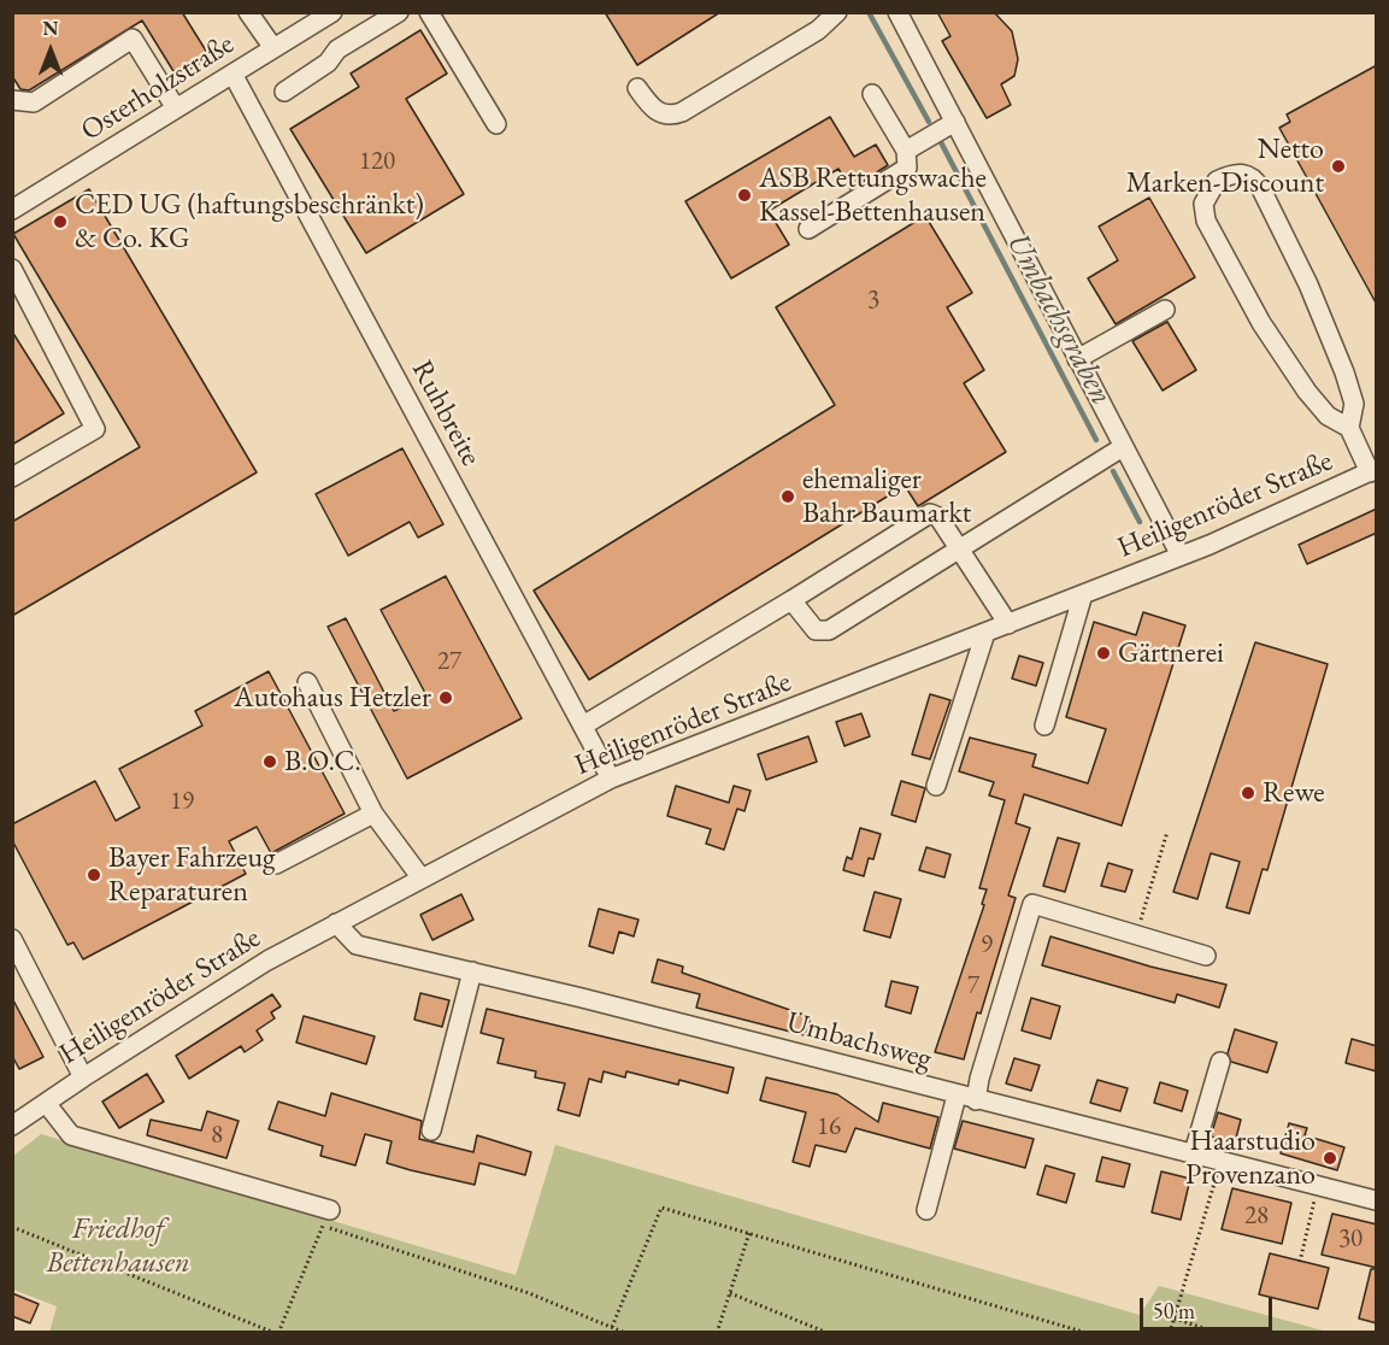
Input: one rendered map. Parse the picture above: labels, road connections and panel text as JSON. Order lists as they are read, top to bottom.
{
  "streets": {
    "street": [
      "Osterholzstraße",
      "Ruhbreite",
      "Heiligenröder Straße",
      "Umbachsweg"
    ]
  },
  "crossings": [
    ["Osterholzstraße", "Ruhbreite"],
    ["Ruhbreite", "Heiligenröder Straße"],
    ["Heiligenröder Straße", "Umbachsweg"]
  ],
  "water": ["Umbachsgraben"],
  "parks": ["Friedhof Bettenhausen"],
  "places": [
    "Netto Marken-Discount",
    "ASB Rettungswache Kassel-Bettenhausen",
    "CED UG (haftungsbeschränkt) & Co. KG",
    "ehemaliger Bahr Baumarkt",
    "Gärtnerei",
    "Autohaus Hetzler",
    "B.O.C.",
    "Rewe",
    "Bayer Fahrzeug Reparaturen",
    "Haarstudio Provenzano"
  ],
  "house_numbers": [
    "120",
    "3",
    "27",
    "19",
    "9",
    "7",
    "16",
    "8",
    "28",
    "30"
  ],
  "scale_bar": "50 m",
  "north": "top"
}
